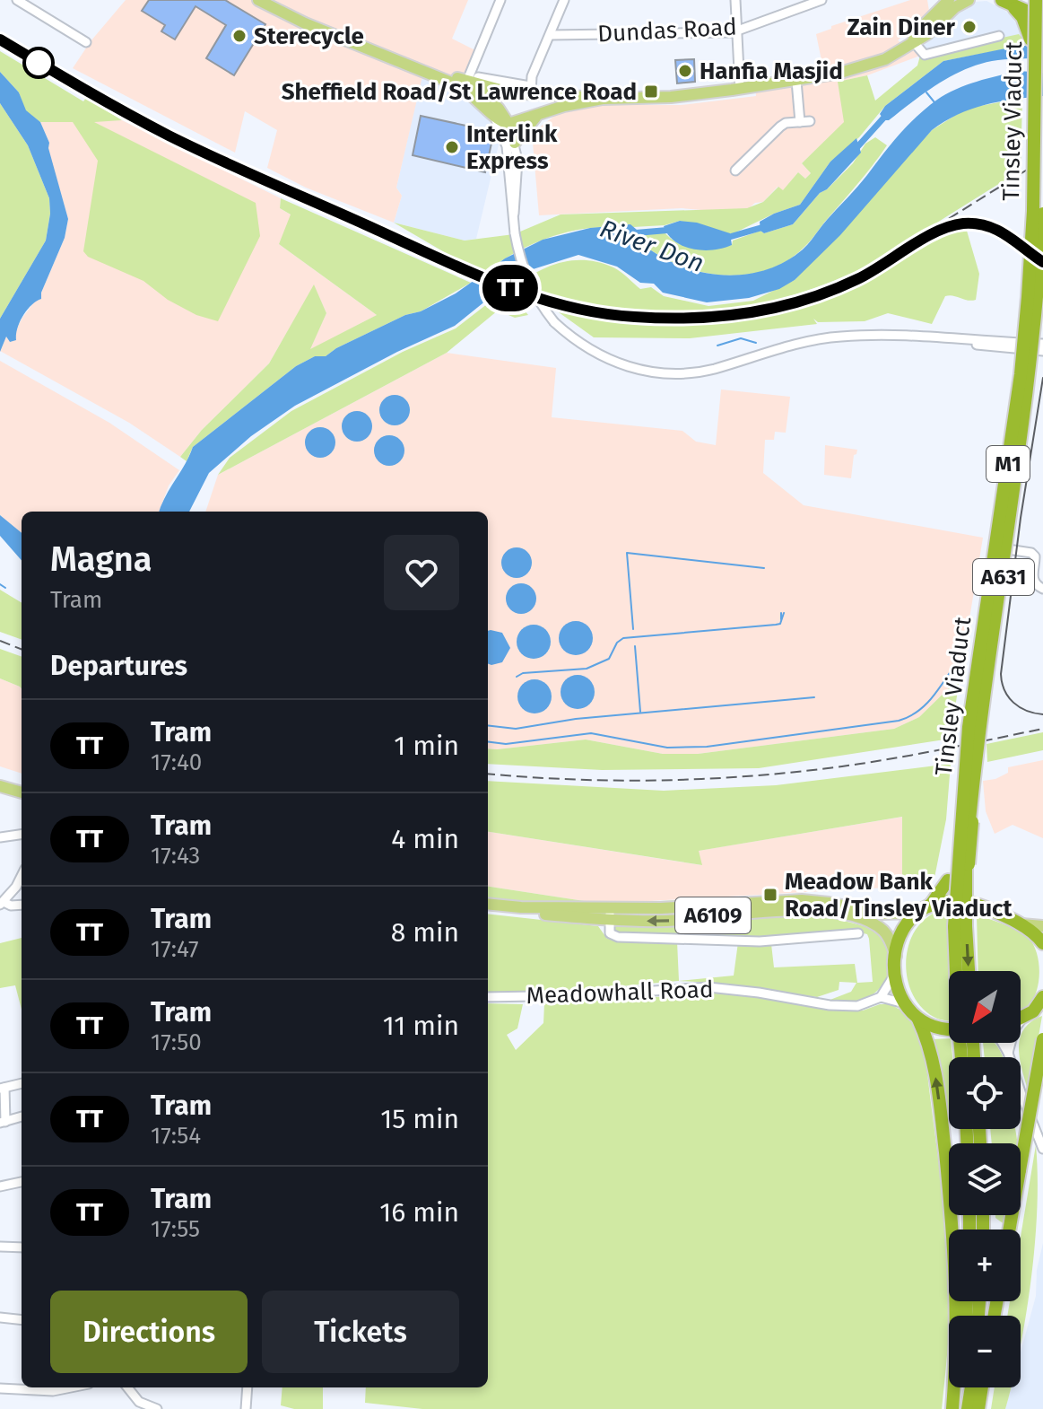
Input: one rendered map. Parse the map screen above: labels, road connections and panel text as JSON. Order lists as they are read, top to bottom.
{
  "streets": {
    "highway": ["Tinsley Viaduct", "M1", "A631"],
    "main road": ["A6109"],
    "street": ["Dundas Road", "Meadowhall Road"]
  },
  "crossings": [
    ["Tinsley Viaduct", "M1"],
    ["Tinsley Viaduct", "A631"]
  ],
  "water": ["River Don"],
  "places": {
    "other": [
      "Zain Diner",
      "Sterecycle",
      "Hanfia Masjid",
      "Interlink Express"
    ],
    "transit": ["Sheffield Road/St Lawrence Road", "Meadow Bank Road/Tinsley Viaduct"]
  },
  "lines": ["tram line TT"],
  "north": "bottom left",
  "page": {
    "on_map": "TT",
    "heading": [
      ["Magna", "Tram"],
      "Departures"
    ],
    "list": [
      {
        "mark": "TT",
        "name": "Tram",
        "note": "17:40",
        "value": "1 min"
      },
      {
        "mark": "TT",
        "name": "Tram",
        "note": "17:43",
        "value": "4 min"
      },
      {
        "mark": "TT",
        "name": "Tram",
        "note": "17:47",
        "value": "8 min"
      },
      {
        "mark": "TT",
        "name": "Tram",
        "note": "17:50",
        "value": "11 min"
      },
      {
        "mark": "TT",
        "name": "Tram",
        "note": "17:54",
        "value": "15 min"
      },
      {
        "mark": "TT",
        "name": "Tram",
        "note": "17:55",
        "value": "16 min"
      }
    ],
    "map_buttons": ["+", "−"],
    "buttons": ["Directions", "Tickets"]
  }
}
